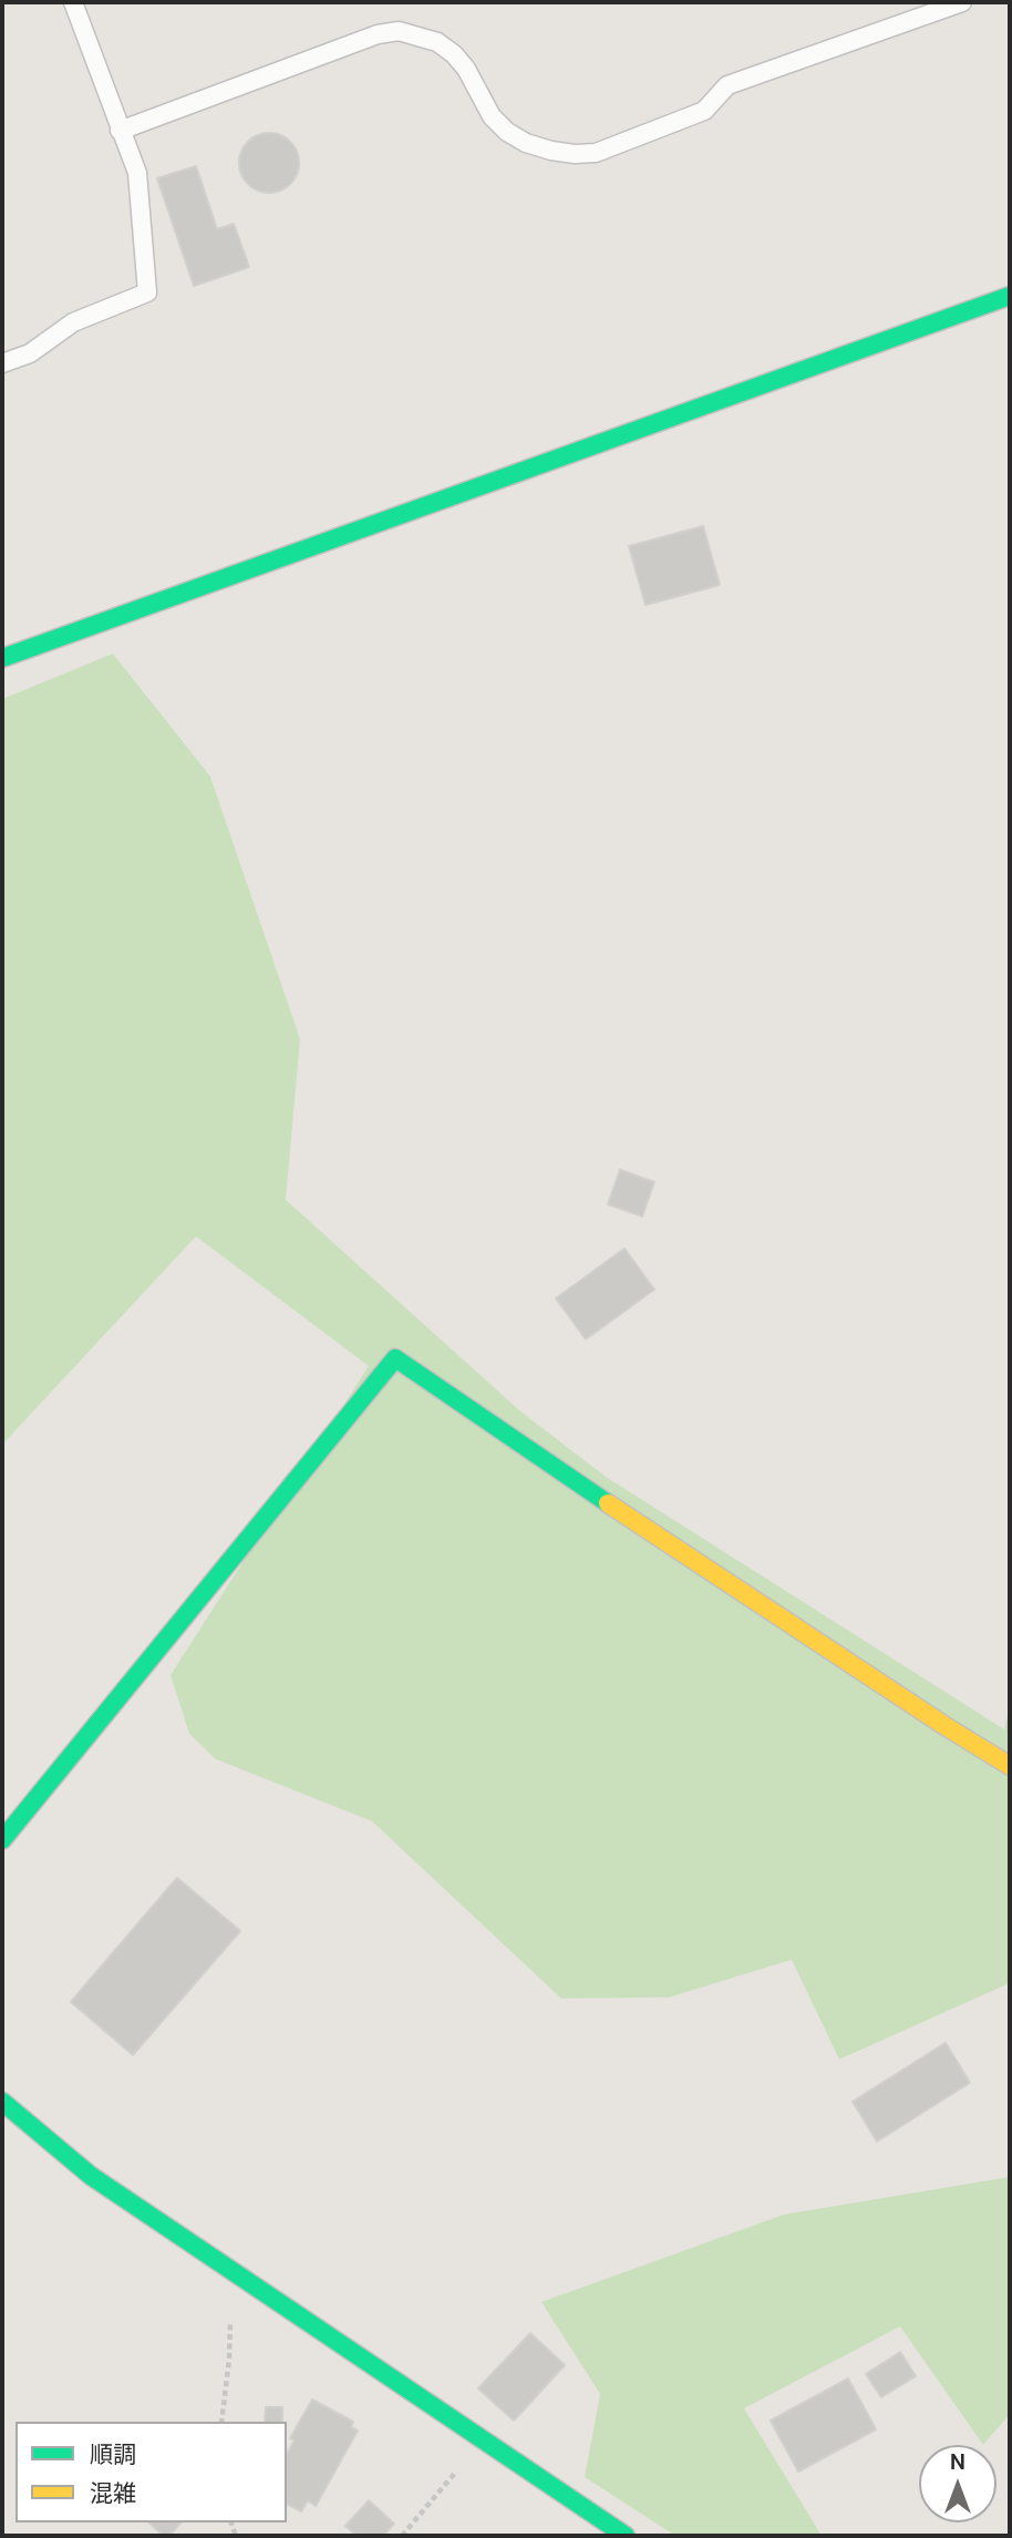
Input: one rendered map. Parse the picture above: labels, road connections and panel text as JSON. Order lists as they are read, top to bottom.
{
  "legend": ["順調", "混雑"],
  "north": "top"
}
